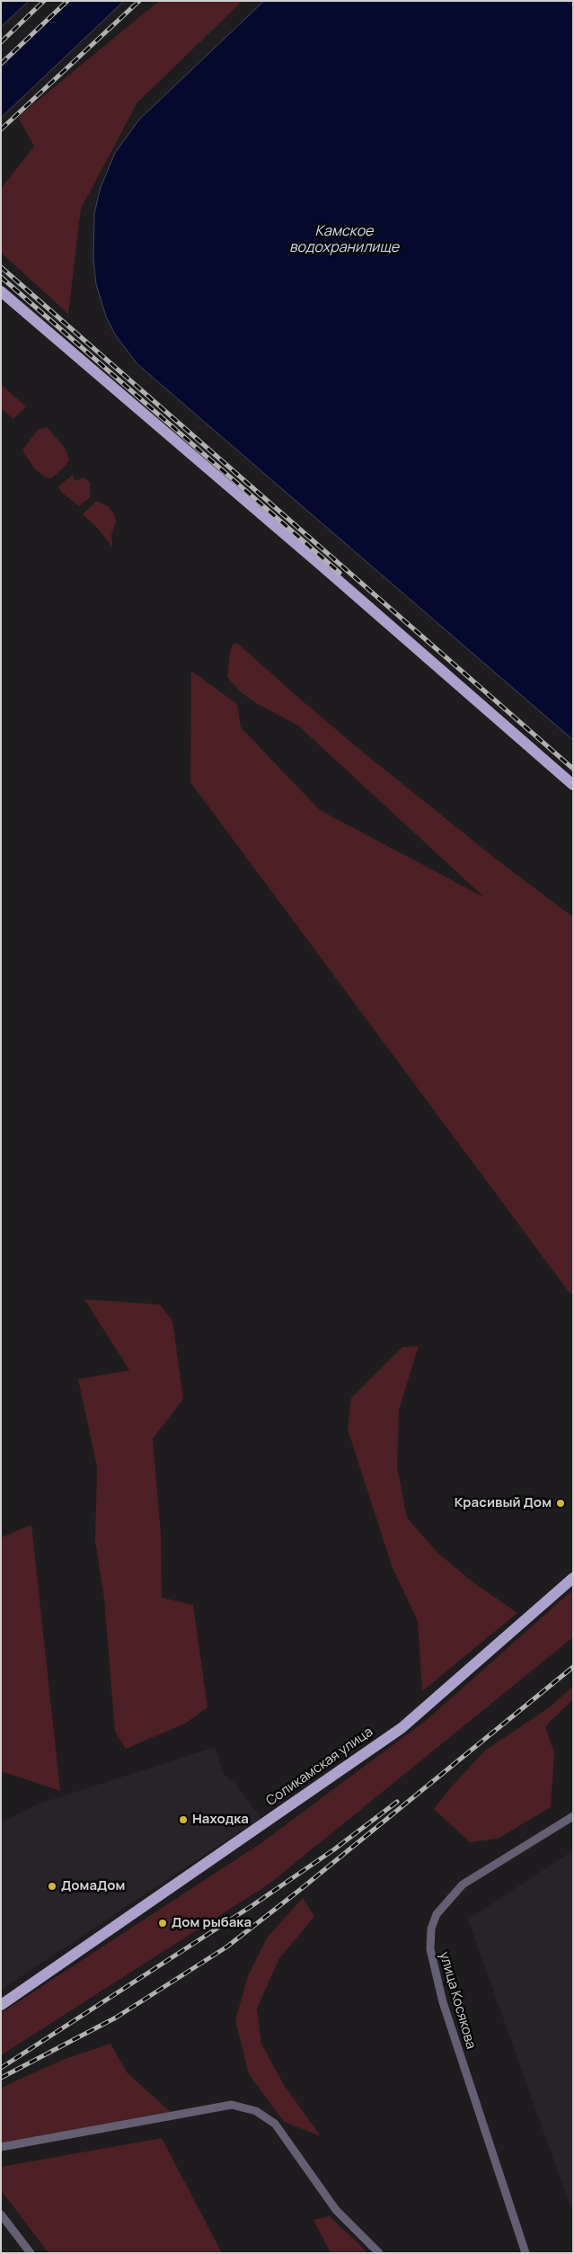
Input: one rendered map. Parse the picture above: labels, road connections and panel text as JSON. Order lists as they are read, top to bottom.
{
  "streets": {
    "main road": ["Соликамская улица"],
    "street": ["улица Косякова"]
  },
  "water": ["Камское водохранилище"],
  "places": [
    "Красивый Дом",
    "Находка",
    "ДомаДом",
    "Дом рыбака"
  ]
}
